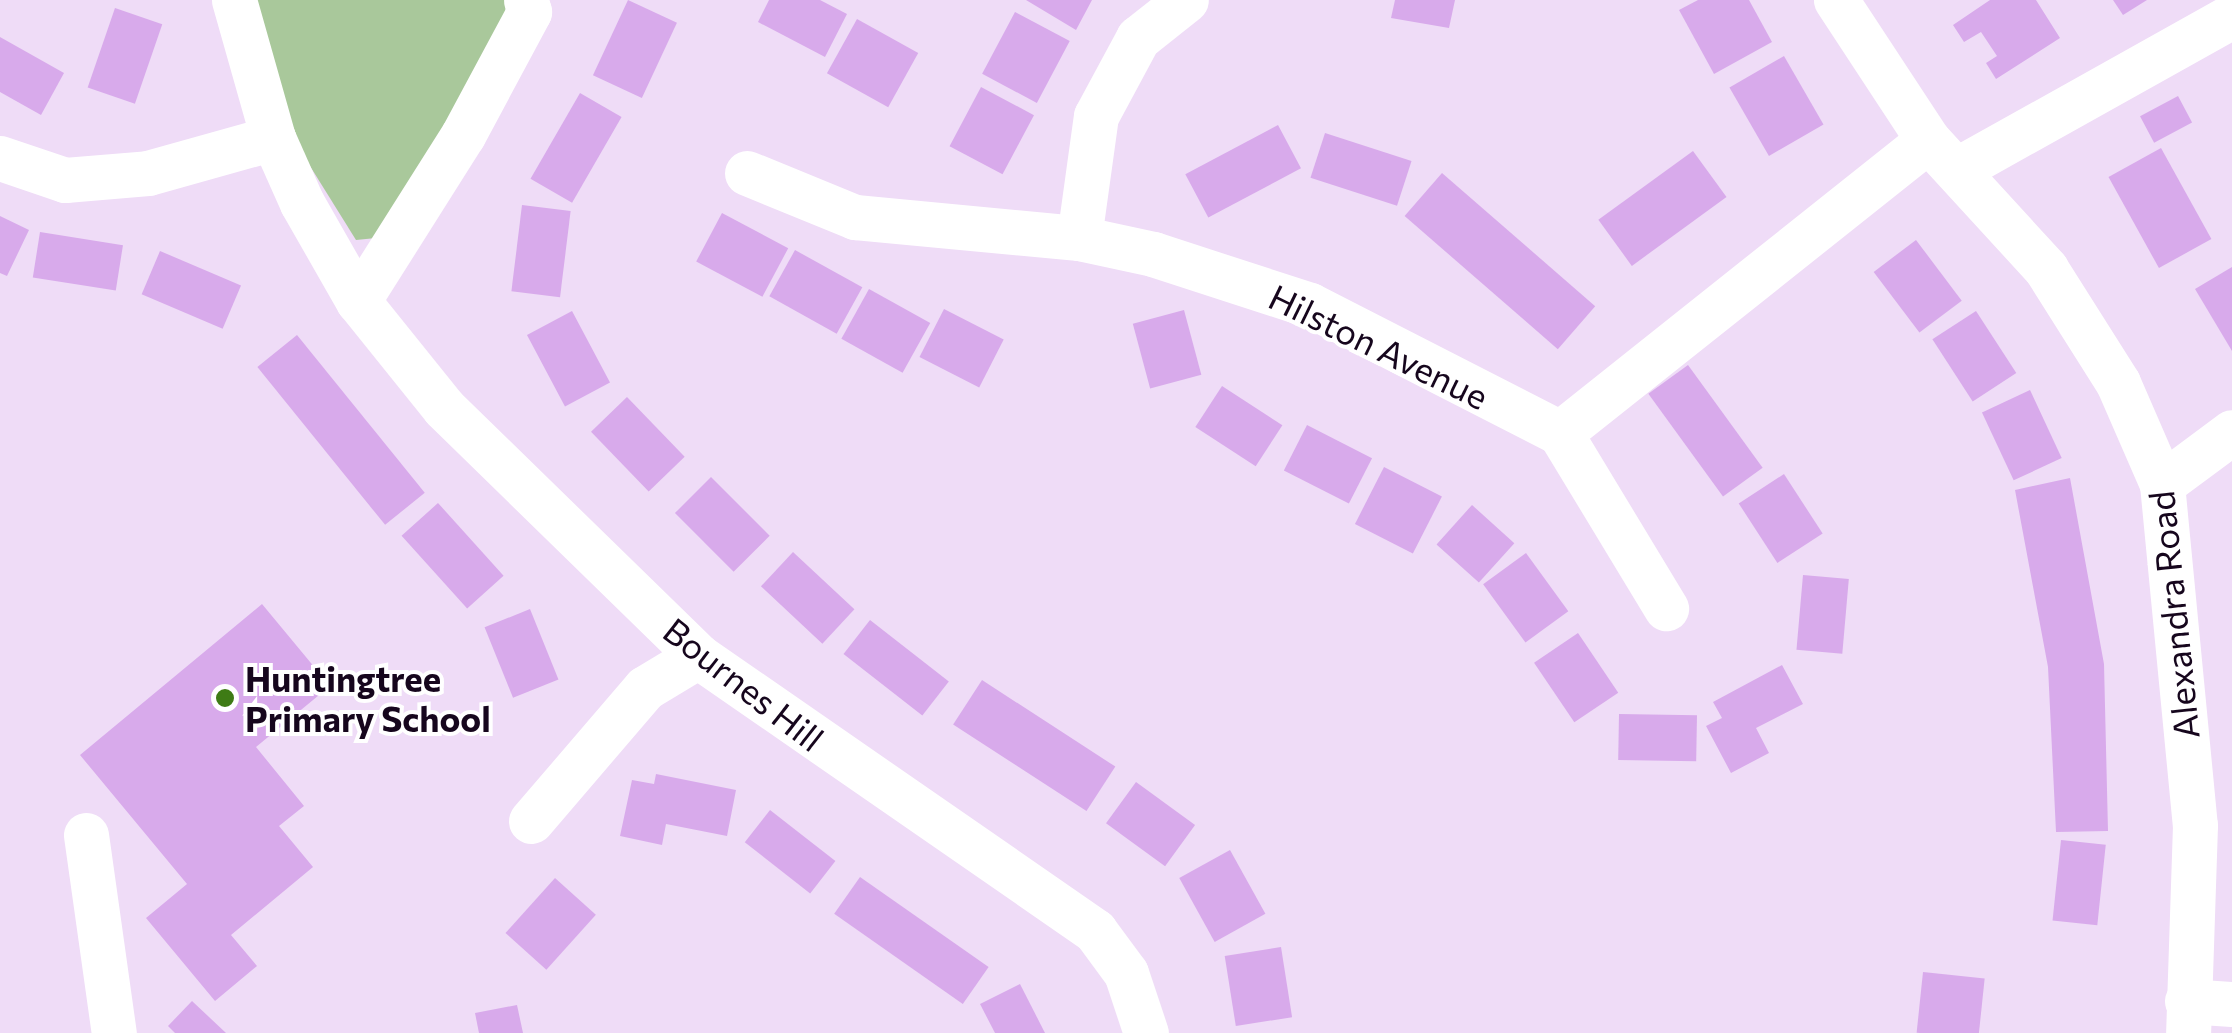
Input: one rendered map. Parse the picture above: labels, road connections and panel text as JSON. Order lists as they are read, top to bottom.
{
  "streets": {
    "street": ["Hilston Avenue", "Alexandra Road", "Bournes Hill"]
  },
  "places": ["Huntingtree Primary School"]
}
